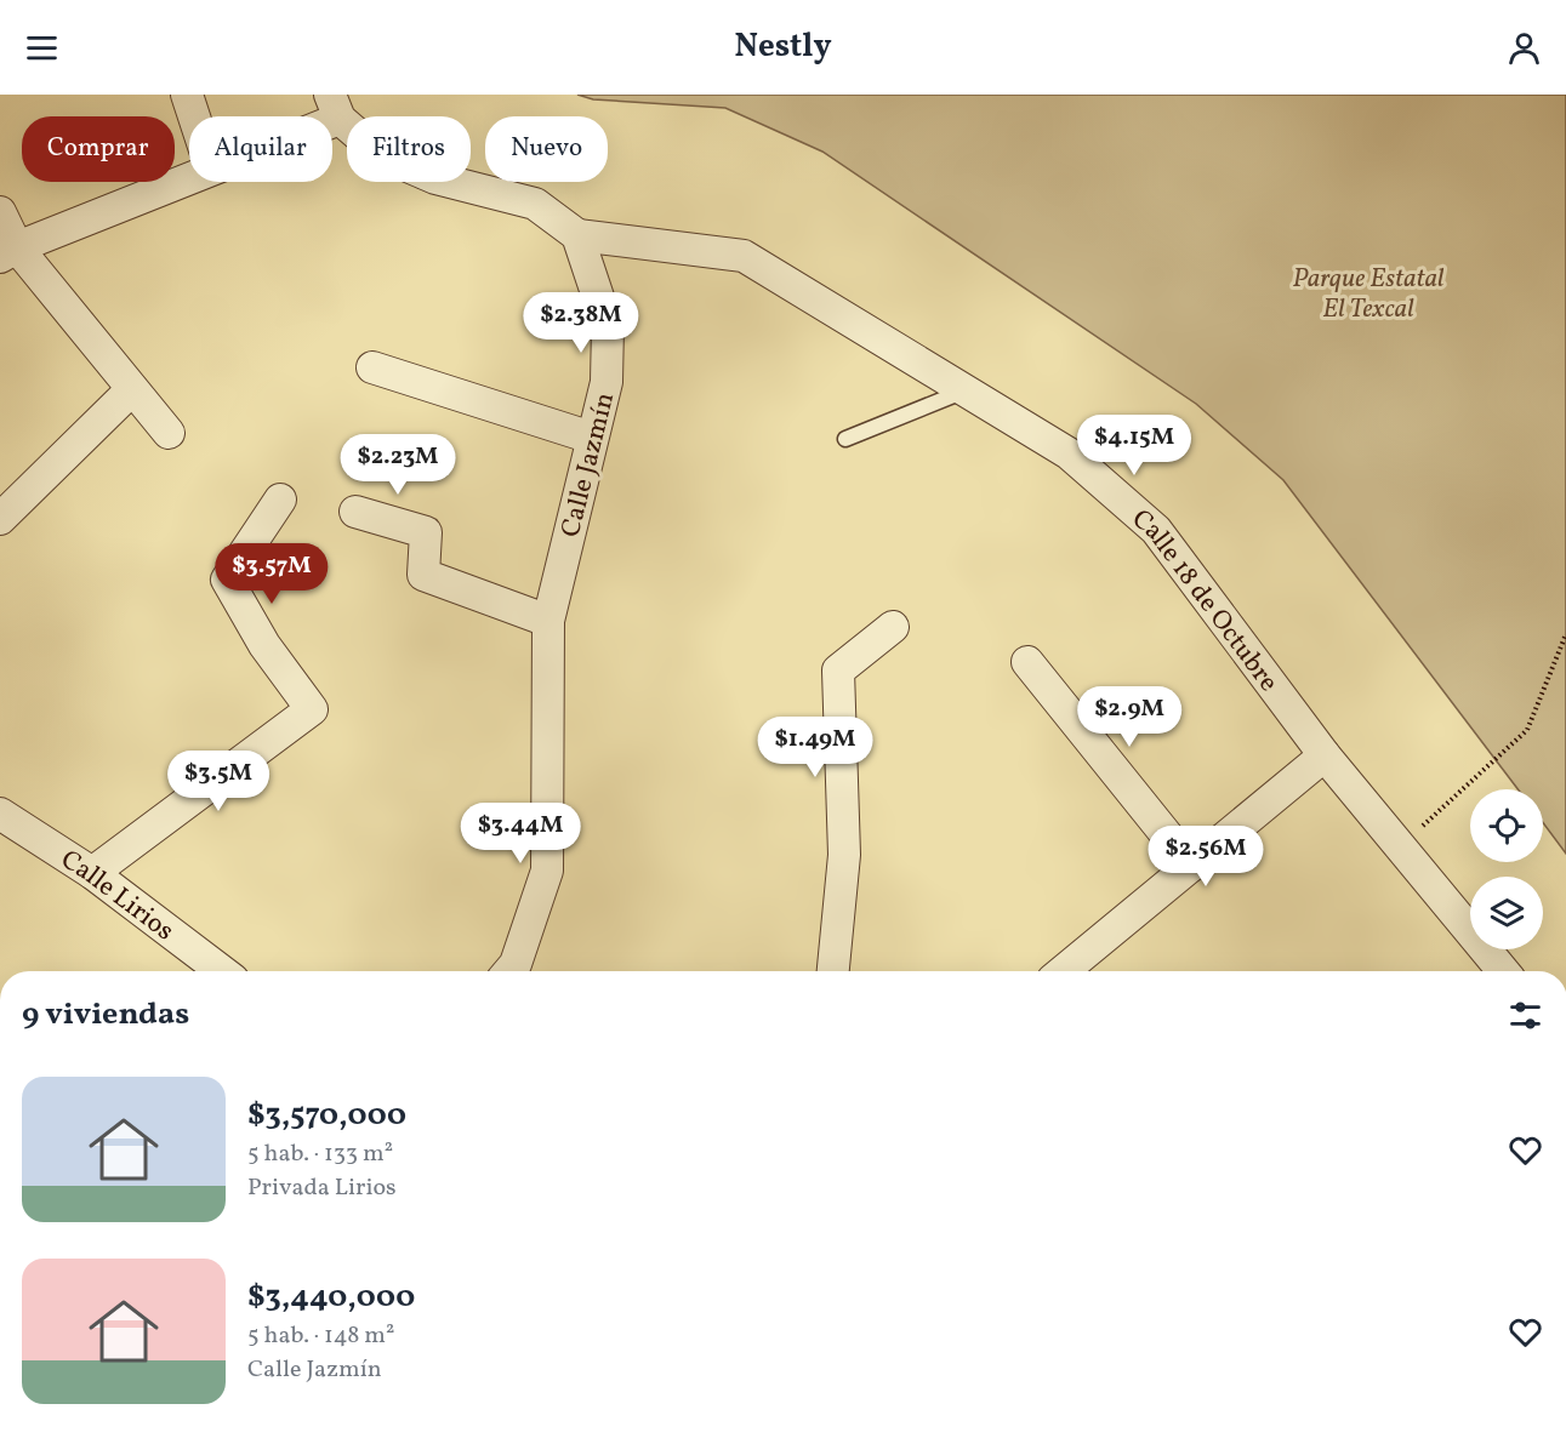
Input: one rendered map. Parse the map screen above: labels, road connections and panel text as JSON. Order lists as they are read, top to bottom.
{
  "streets": {
    "street": ["Calle Jazmín", "Calle 18 de Octubre", "Calle Lirios"]
  },
  "crossings": [
    ["Calle Jazmín", "Calle 18 de Octubre"]
  ],
  "parks": ["Parque Estatal El Texcal"],
  "page": {
    "header": "Nestly",
    "chip": [
      "Comprar",
      "Alquilar",
      "Filtros",
      "Nuevo"
    ],
    "price": [
      "$2.38M",
      "$4.15M",
      "$2.23M",
      "$3.57M",
      "$2.9M",
      "$1.49M",
      "$3.5M",
      "$3.44M",
      "$2.56M"
    ],
    "heading": "9 viviendas",
    "list": [
      {
        "name": "$3,570,000",
        "note": "5 hab. · 133 m² · Privada Lirios"
      },
      {
        "name": "$3,440,000",
        "note": "5 hab. · 148 m² · Calle Jazmín"
      }
    ]
  }
}
